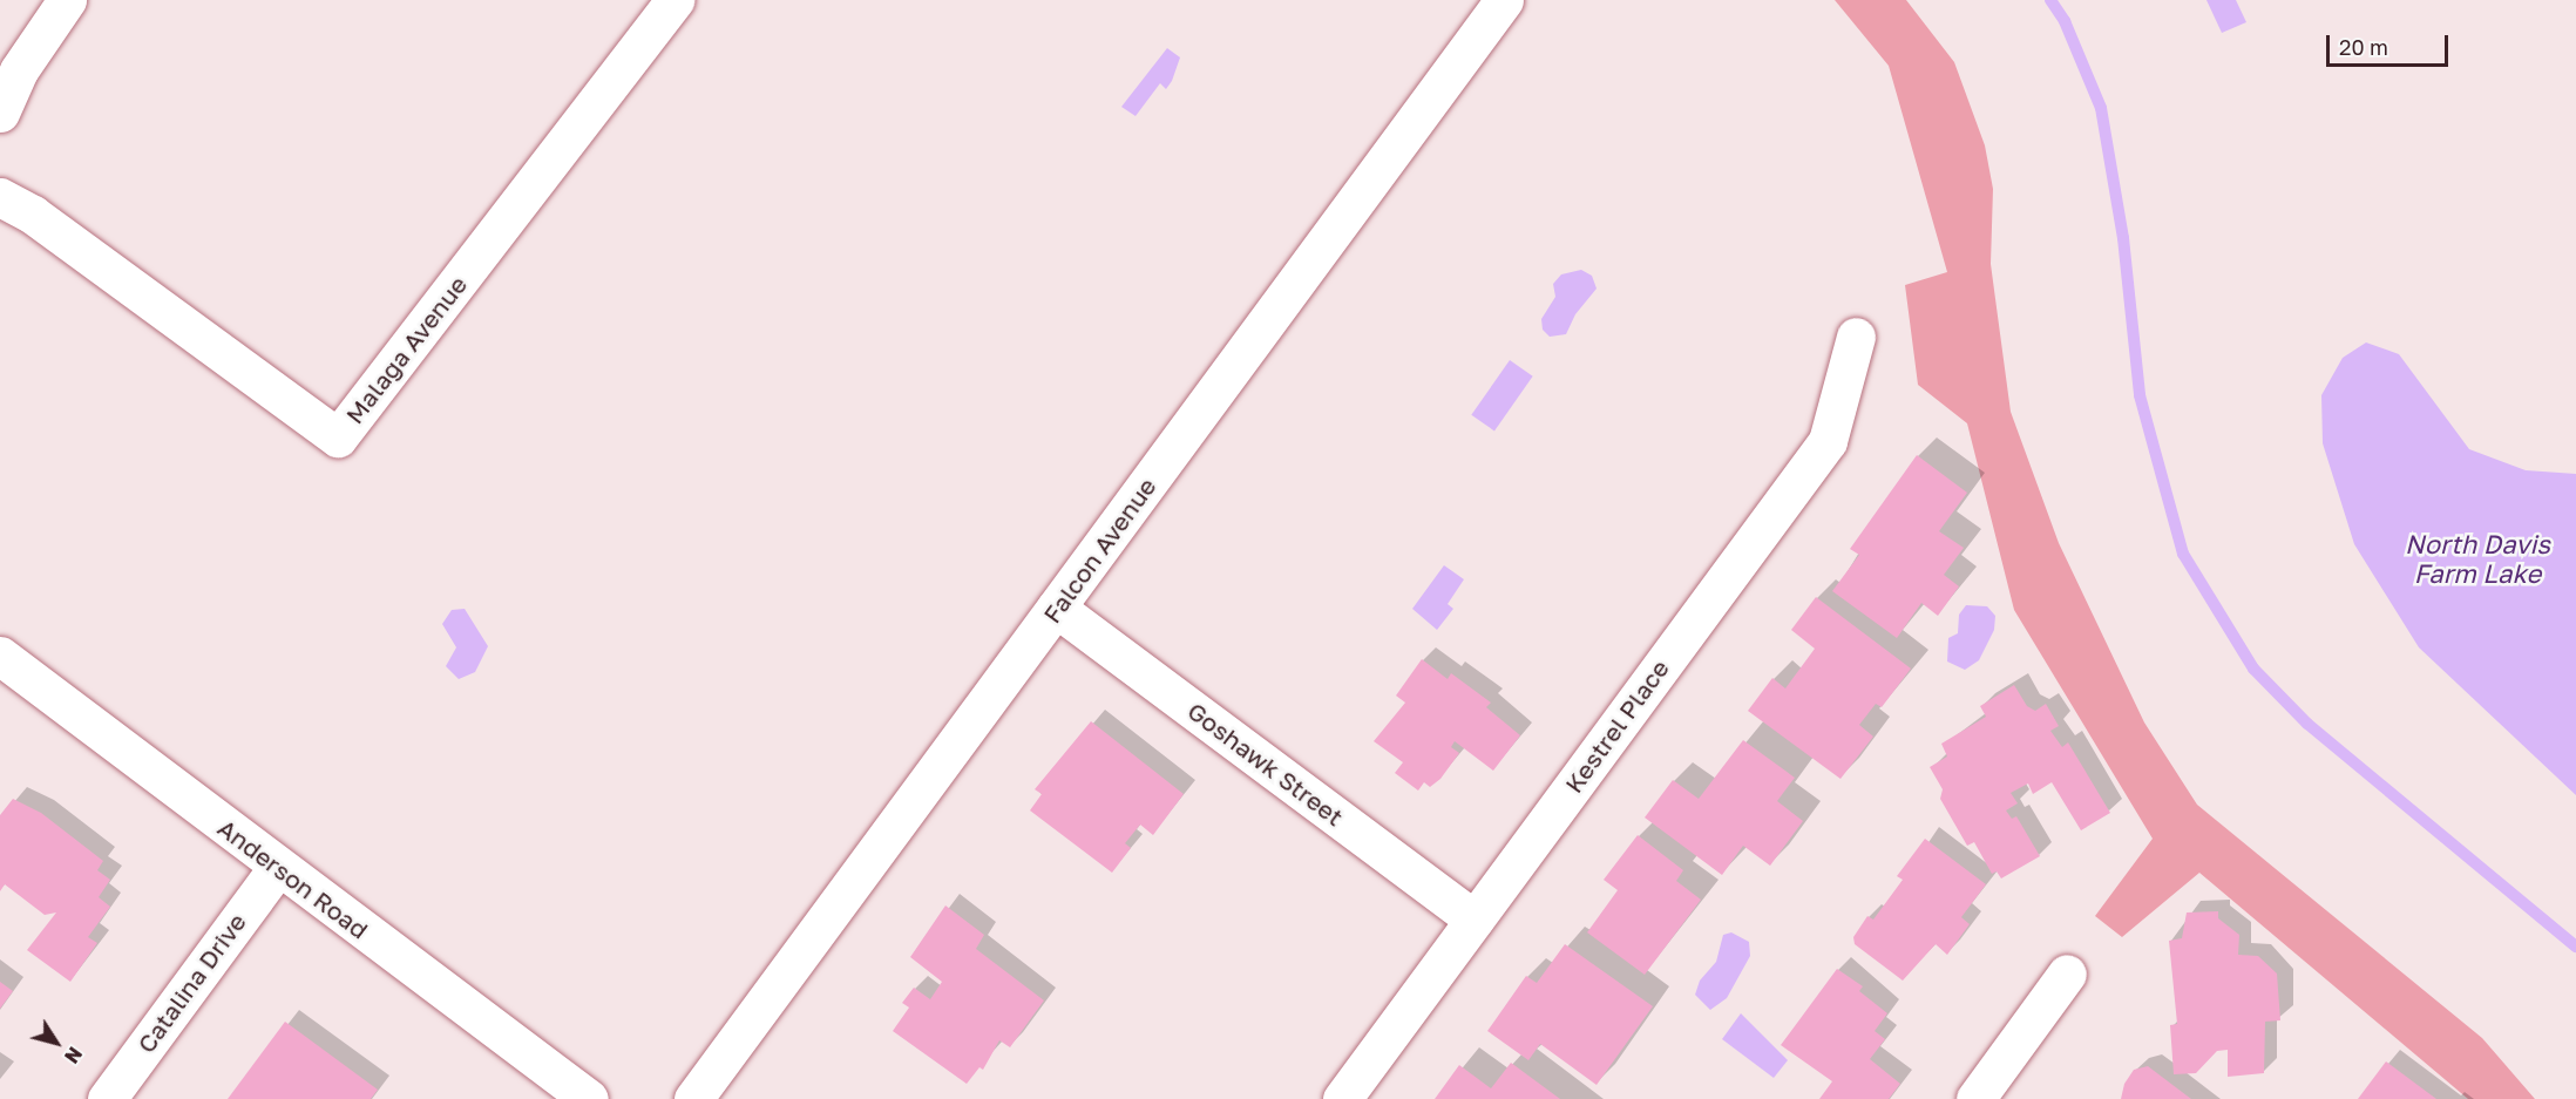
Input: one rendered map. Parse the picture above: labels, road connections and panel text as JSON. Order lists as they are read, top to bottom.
{
  "streets": {
    "street": [
      "Malaga Avenue",
      "Falcon Avenue",
      "Kestrel Place",
      "Goshawk Street",
      "Anderson Road",
      "Catalina Drive"
    ]
  },
  "crossings": [
    ["Falcon Avenue", "Goshawk Street"],
    ["Kestrel Place", "Goshawk Street"],
    ["Anderson Road", "Catalina Drive"]
  ],
  "water": ["North Davis Farm Lake"],
  "scale_bar": "20 m",
  "north": "bottom right"
}
